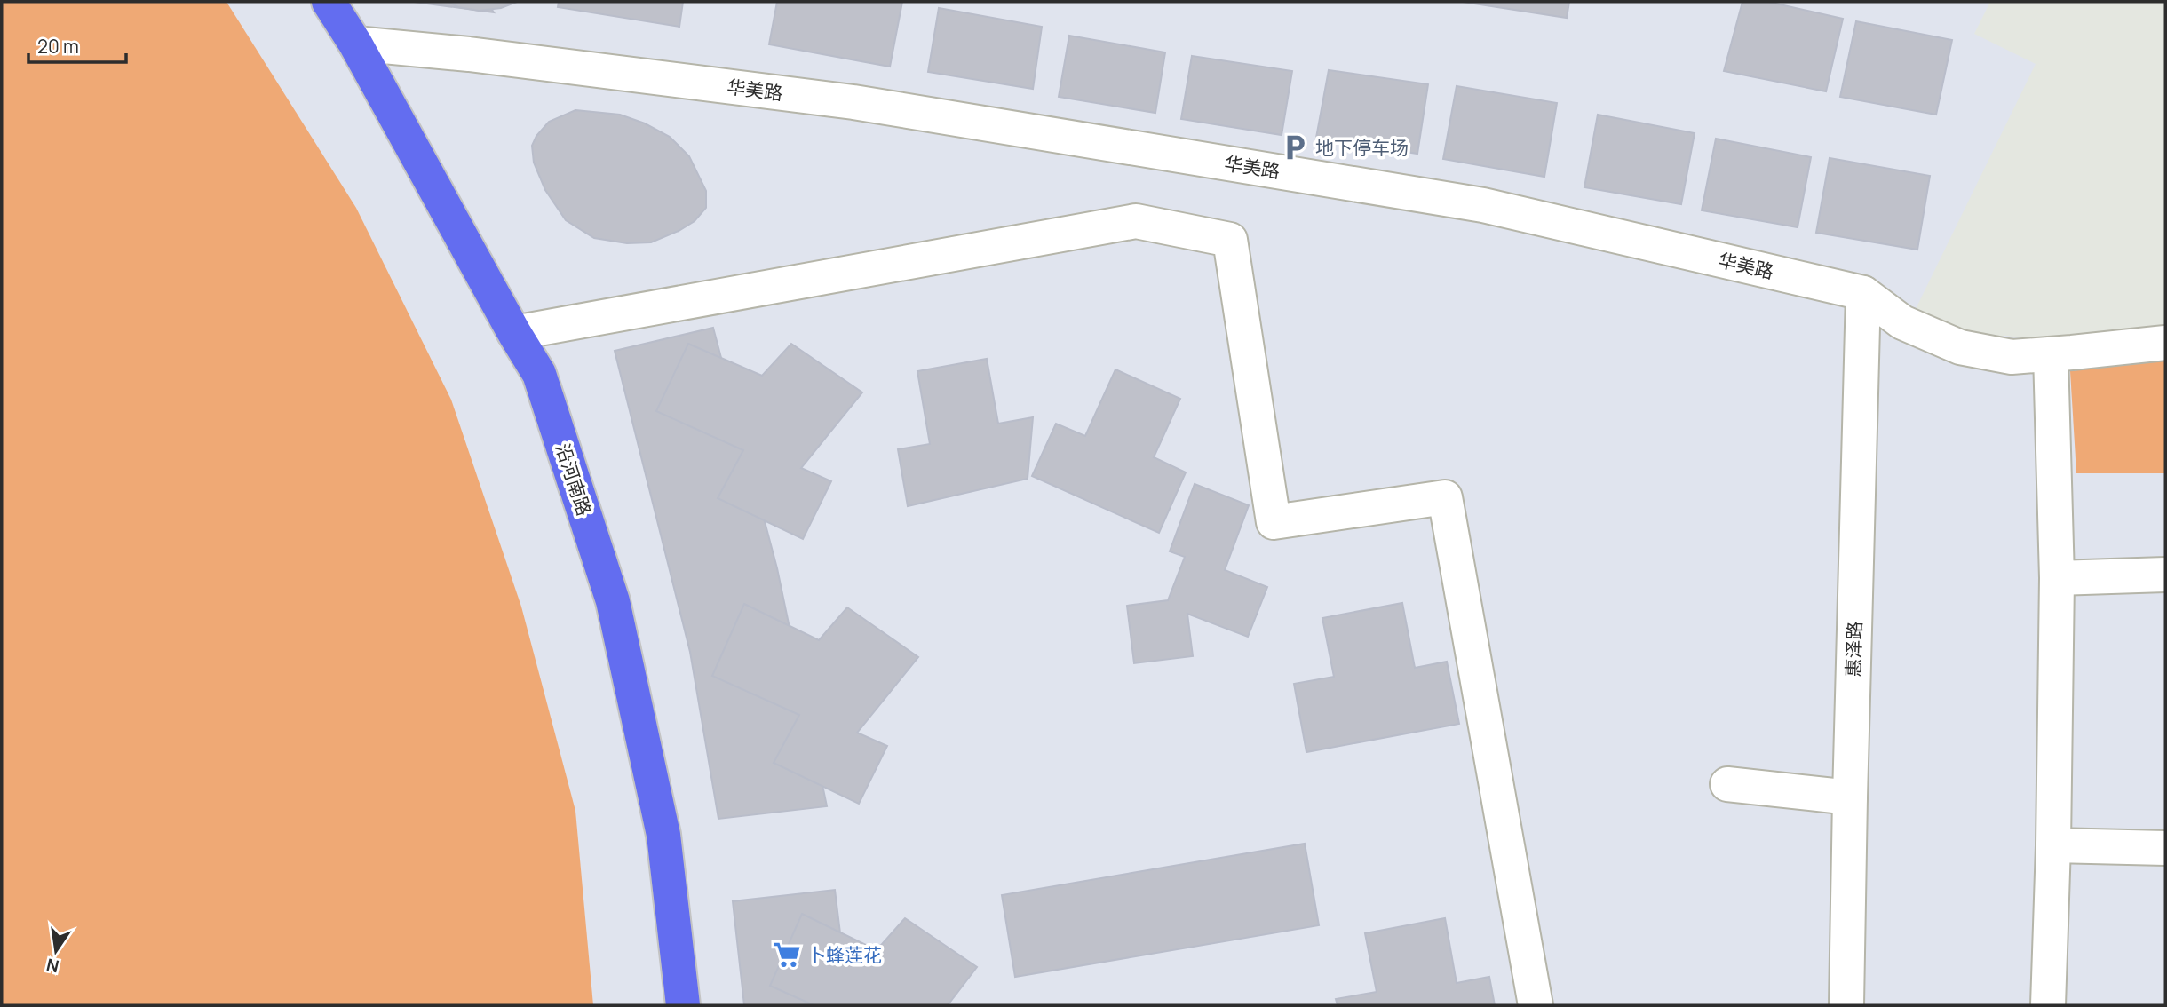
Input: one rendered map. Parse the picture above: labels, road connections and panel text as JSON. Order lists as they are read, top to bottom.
{
  "streets": {
    "main road": ["沿河南路"],
    "street": ["华美路", "惠泽路"]
  },
  "crossings": [
    ["华美路", "沿河南路"],
    ["华美路", "惠泽路"]
  ],
  "places": {
    "parking": ["地下停车场"],
    "supermarket": ["卜蜂莲花"]
  },
  "scale_bar": "20 m",
  "north": "bottom"
}
